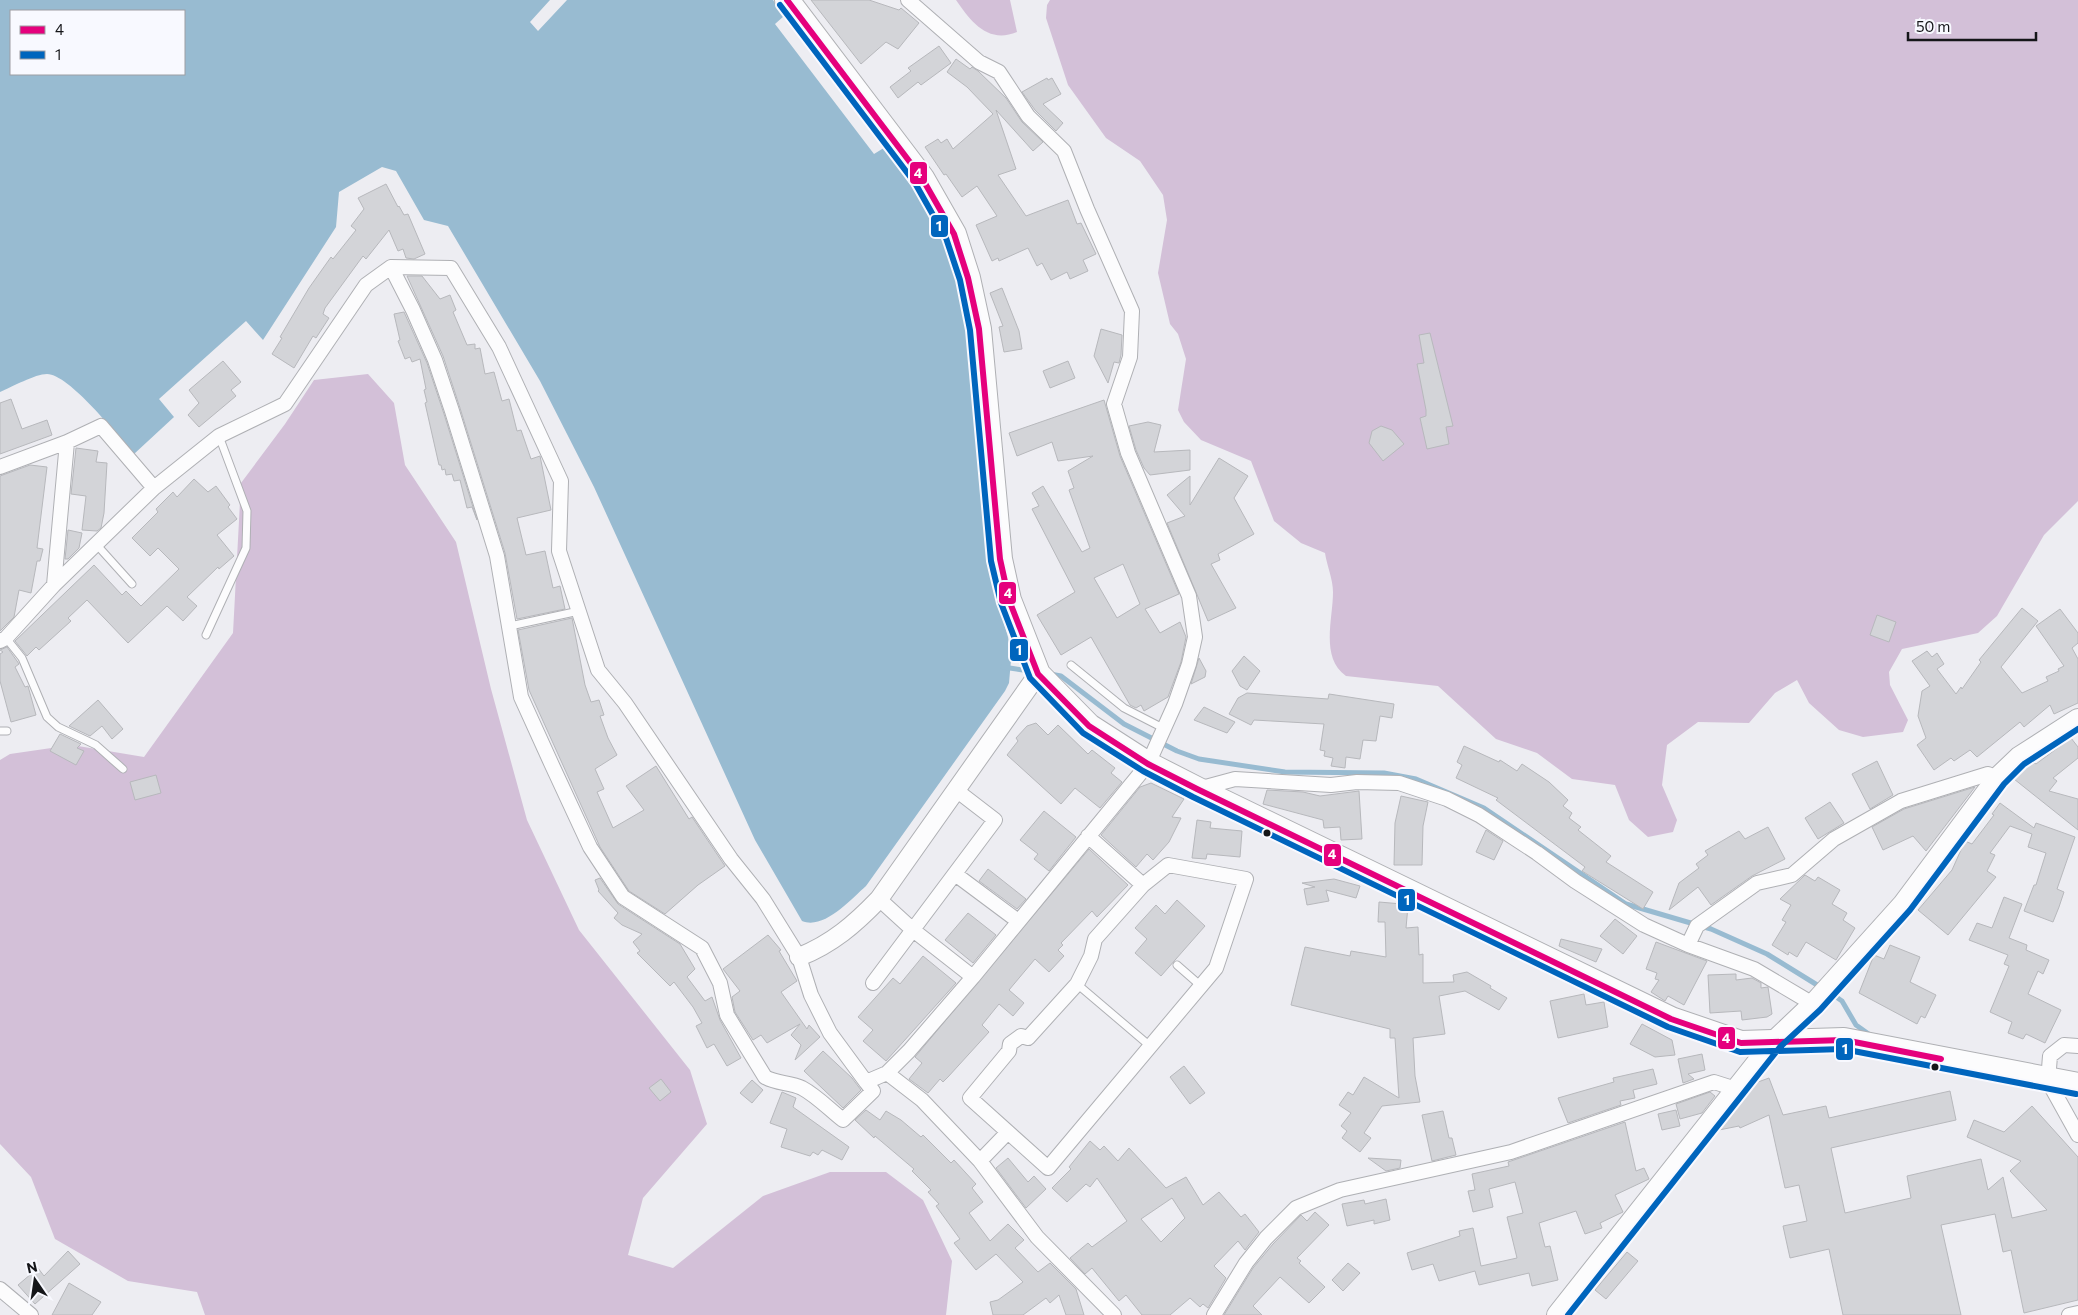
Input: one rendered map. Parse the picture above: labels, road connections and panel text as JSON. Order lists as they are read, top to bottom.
{
  "lines": ["transit line 4", "transit line 1"],
  "legend": ["4", "1"],
  "scale_bar": "50 m",
  "north": "top"
}
